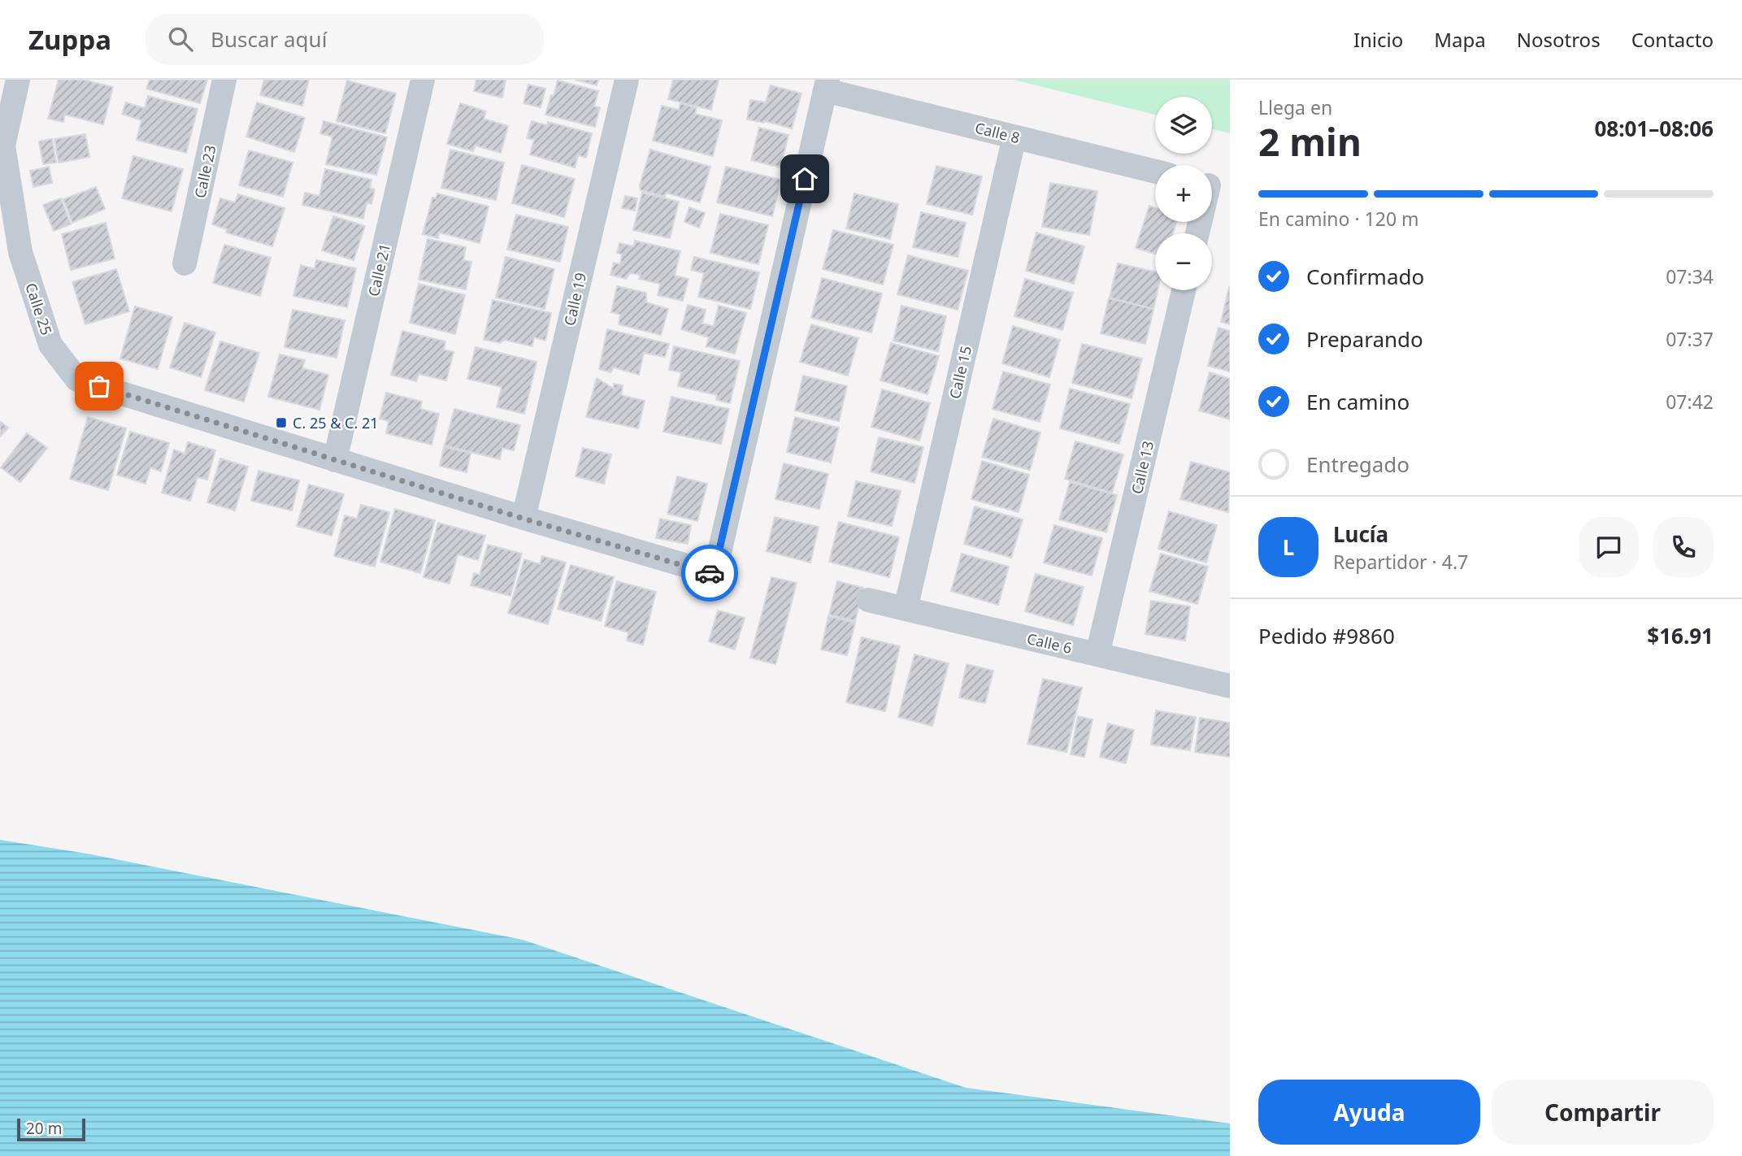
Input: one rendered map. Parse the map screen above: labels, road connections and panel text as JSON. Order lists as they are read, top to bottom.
{
  "streets": {
    "street": [
      "Calle 8",
      "Calle 23",
      "Calle 21",
      "Calle 19",
      "Calle 25",
      "Calle 15",
      "Calle 13",
      "Calle 6"
    ]
  },
  "crossings": [
    ["Calle 8", "Calle 25"],
    ["Calle 8", "Calle 15"],
    ["Calle 21", "Calle 25"],
    ["Calle 19", "Calle 25"],
    ["Calle 15", "Calle 6"],
    ["Calle 13", "Calle 6"]
  ],
  "places": {
    "transit": ["C. 25 & C. 21"]
  },
  "scale_bar": "20 m",
  "page": {
    "header": "Zuppa",
    "search": "Buscar aquí",
    "nav": [
      "Inicio",
      "Mapa",
      "Nosotros",
      "Contacto"
    ],
    "heading": ["2 min", "Llega en", "08:01–08:06"],
    "panel": [
      "Lucía",
      "Repartidor · 4.7",
      "Pedido #9860",
      "$16.91"
    ],
    "map_buttons": ["+", "−"],
    "bar": "En camino · 120 m",
    "list": [
      ["Confirmado", "07:34"],
      ["Preparando", "07:37"],
      ["En camino", "07:42"],
      "Entregado"
    ],
    "round": "L",
    "buttons": ["Ayuda", "Compartir"],
    "scale": "20 m"
  }
}
